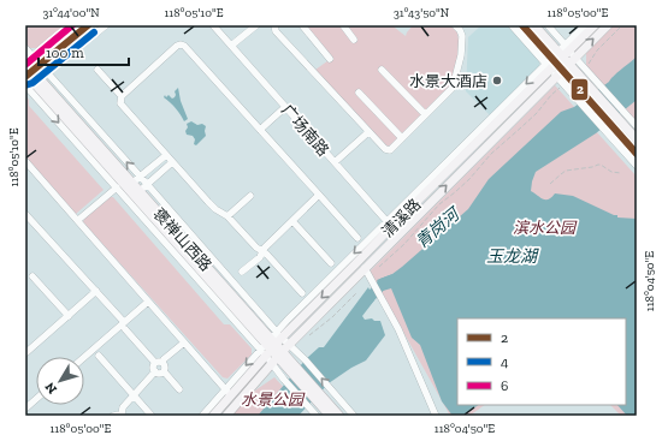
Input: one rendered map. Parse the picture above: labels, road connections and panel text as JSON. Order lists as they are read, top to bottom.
{
  "streets": {
    "main road": ["清溪路", "褒禅山西路"],
    "street": ["广场南路"]
  },
  "crossings": [
    ["广场南路", "清溪路"],
    ["清溪路", "褒禅山西路"]
  ],
  "water": ["青岗河", "玉龙湖"],
  "parks": ["滨水公园", "水景公园"],
  "places": ["水景大酒店"],
  "lines": ["transit line 2", "transit line 6", "transit line 4"],
  "legend": ["2", "4", "6"],
  "scale_bar": "100 m",
  "north": "bottom left",
  "coordinates": [
    "31°44'00\"N",
    "118°05'10\"E",
    "31°43'50\"N",
    "118°05'00\"E",
    "118°04'50\"E"
  ]
}
